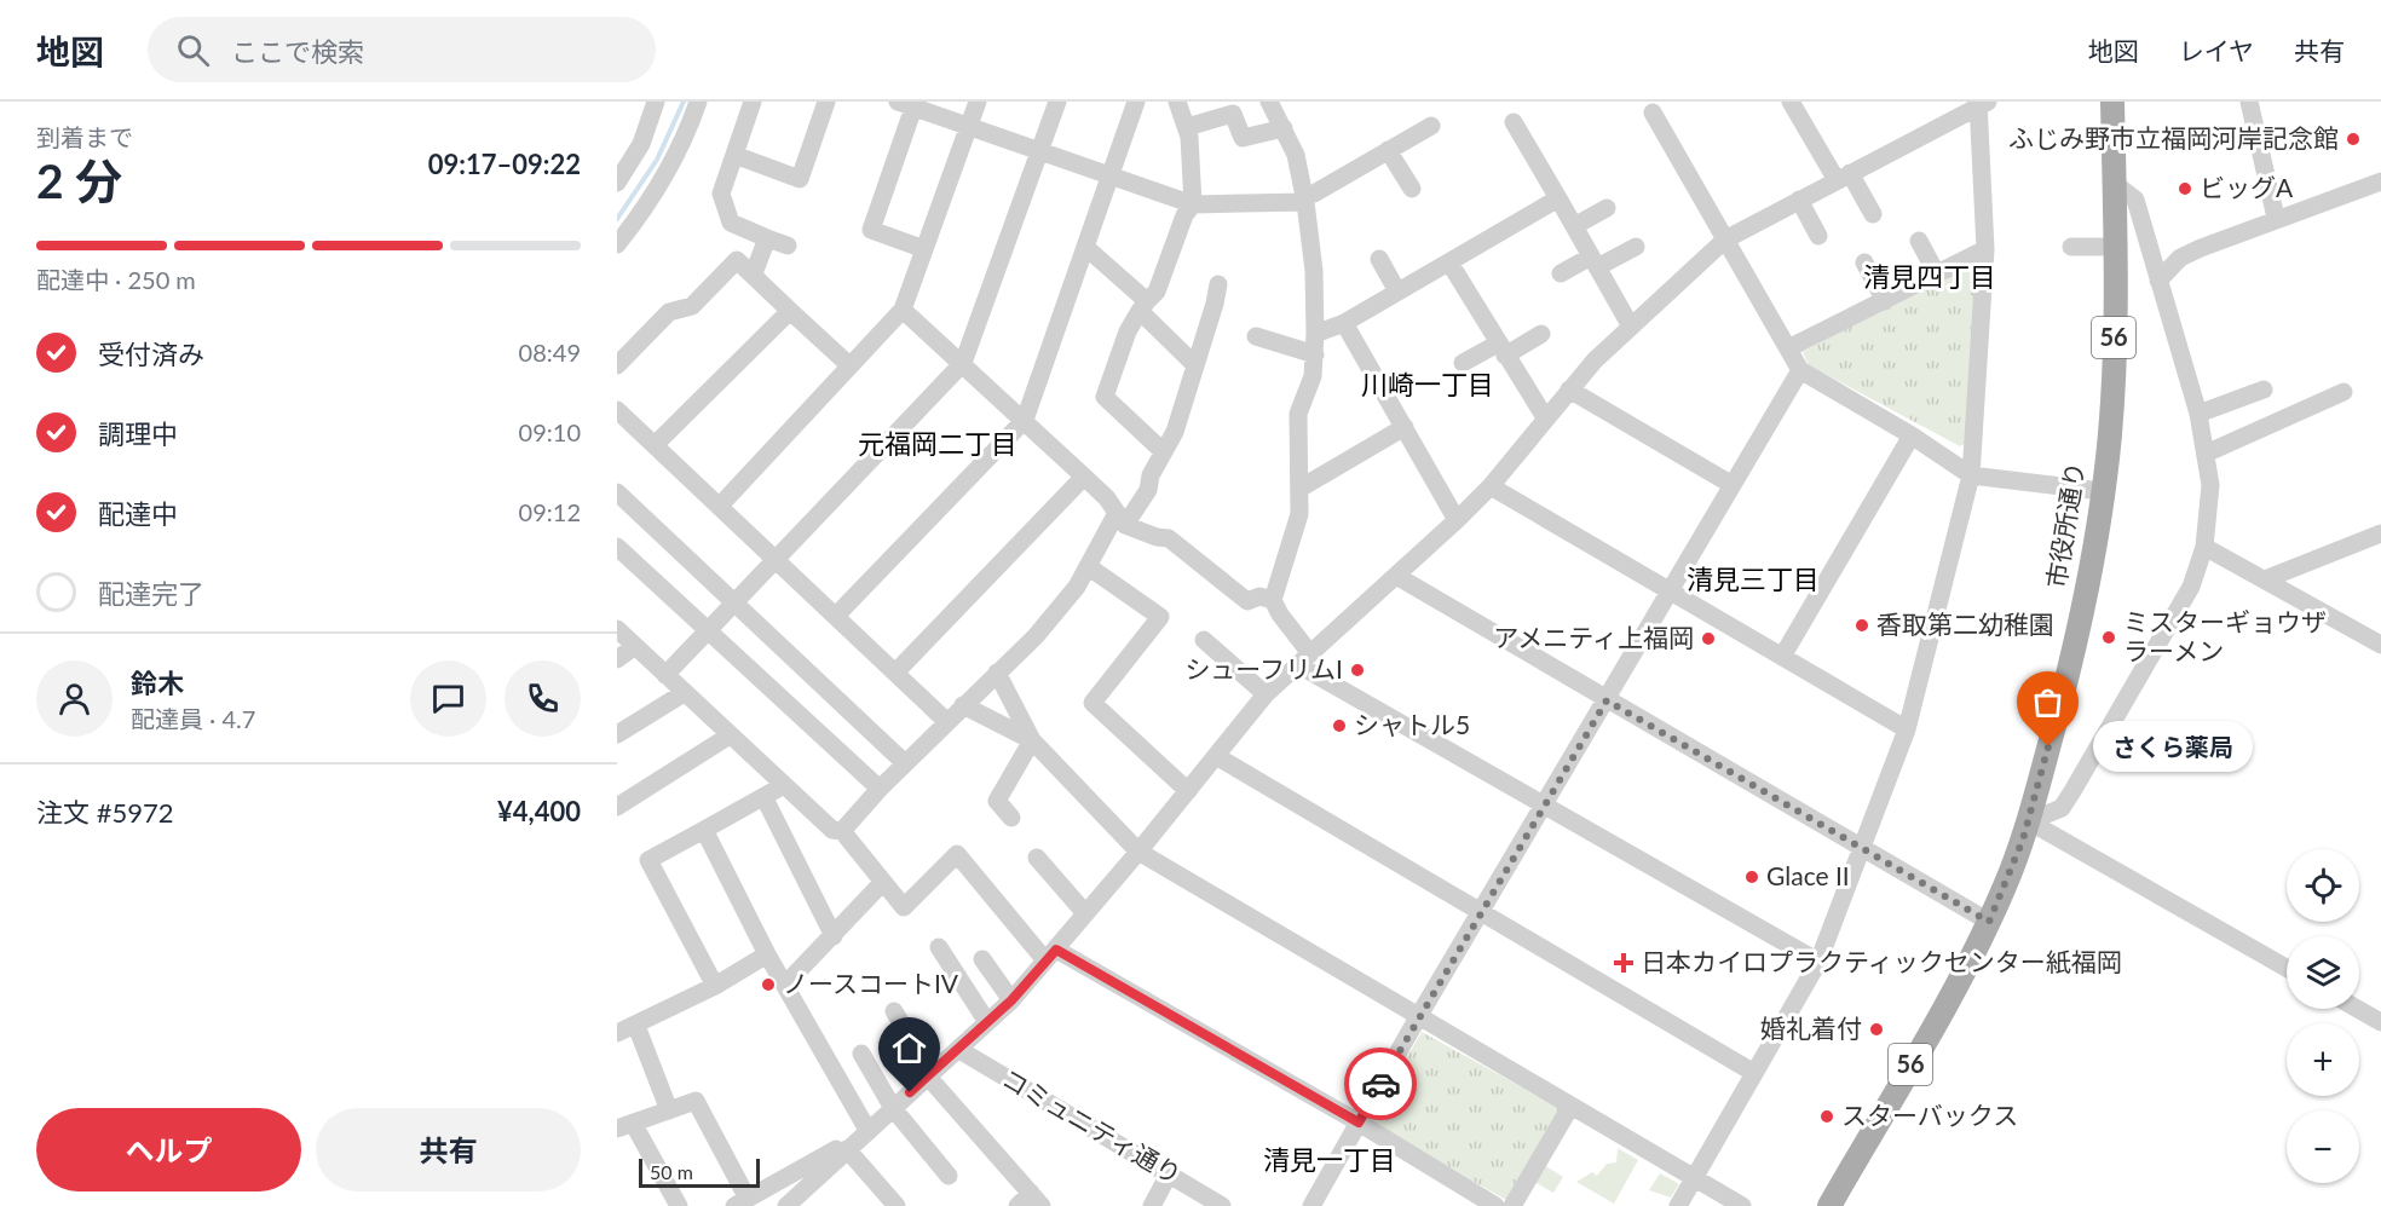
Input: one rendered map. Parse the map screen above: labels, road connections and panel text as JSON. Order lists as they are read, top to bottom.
{
  "streets": {
    "main road": ["56", "市役所通り"],
    "street": ["コミュニティ通り"]
  },
  "districts": [
    "清見四丁目",
    "川崎一丁目",
    "元福岡二丁目",
    "清見三丁目",
    "清見一丁目"
  ],
  "places": {
    "other": [
      "ふじみ野市立福岡河岸記念館",
      "ビッグA",
      "香取第二幼稚園",
      "ミスターギョウザ ラーメン",
      "アメニティ上福岡",
      "シューフリムI",
      "シャトル5",
      "さくら薬局",
      "Glace II",
      "ノースコートIV",
      "婚礼着付",
      "スターバックス"
    ],
    "health": ["日本カイロプラクティックセンター紙福岡"]
  },
  "scale_bar": "50 m",
  "page": {
    "header": "地図",
    "search": "ここで検索",
    "nav": ["地図", "レイヤ", "共有"],
    "heading": ["2 分", "到着まで", "09:17–09:22"],
    "panel": [
      "鈴木",
      "配達員 · 4.7",
      "注文 #5972",
      "¥4,400"
    ],
    "bar": "配達中 · 250 m",
    "list": [
      ["受付済み", "08:49"],
      ["調理中", "09:10"],
      ["配達中", "09:12"],
      "配達完了"
    ],
    "bubble": "さくら薬局",
    "map_buttons": ["+", "−"],
    "buttons": ["ヘルプ", "共有"],
    "scale": "50 m"
  }
}
